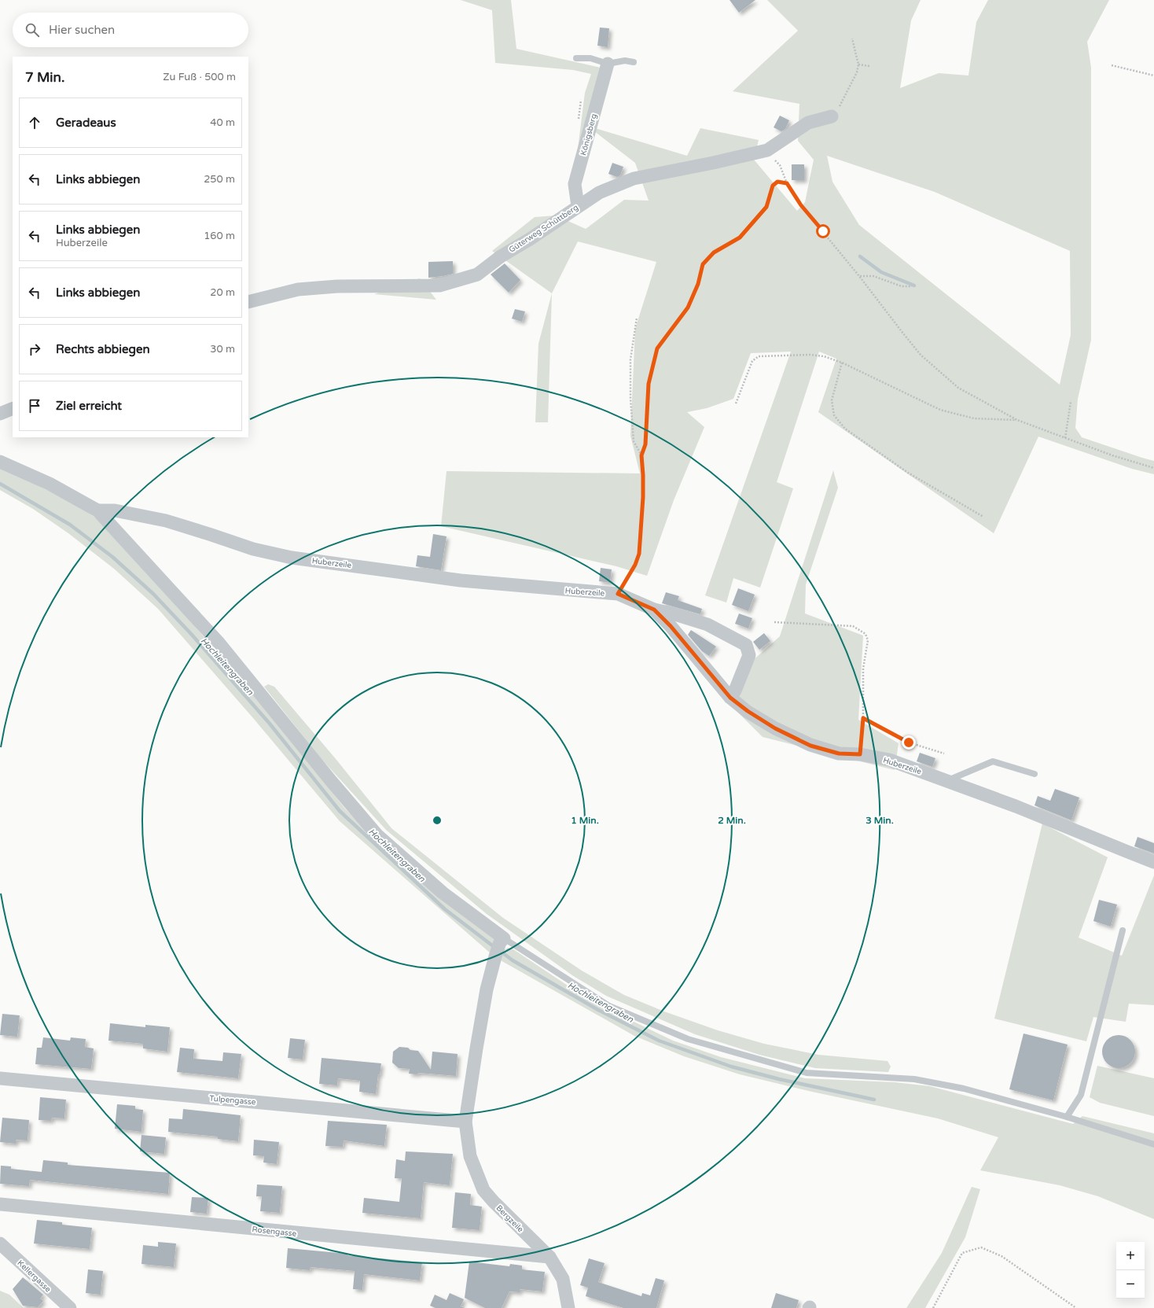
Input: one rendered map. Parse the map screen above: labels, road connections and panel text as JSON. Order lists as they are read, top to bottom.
{
  "streets": {
    "street": [
      "Königsberg",
      "Güterweg Schüttberg",
      "Huberzeile",
      "Tulpengasse",
      "Bergzeile",
      "Rosengasse",
      "Kellergasse"
    ]
  },
  "crossings": [
    ["Königsberg", "Güterweg Schüttberg"],
    ["Tulpengasse", "Bergzeile"],
    ["Bergzeile", "Rosengasse"]
  ],
  "water": ["Hochleitengraben"],
  "page": {
    "search": "Hier suchen",
    "heading": ["7 Min.", "Zu Fuß · 500 m"],
    "list": [
      ["Geradeaus", "40 m"],
      ["Links abbiegen", "250 m"],
      ["Links abbiegen", "Huberzeile", "160 m"],
      ["Links abbiegen", "20 m"],
      ["Rechts abbiegen", "30 m"],
      "Ziel erreicht"
    ],
    "map_buttons": ["+", "−"]
  },
  "rings": ["1 Min.", "2 Min.", "3 Min."]
}
